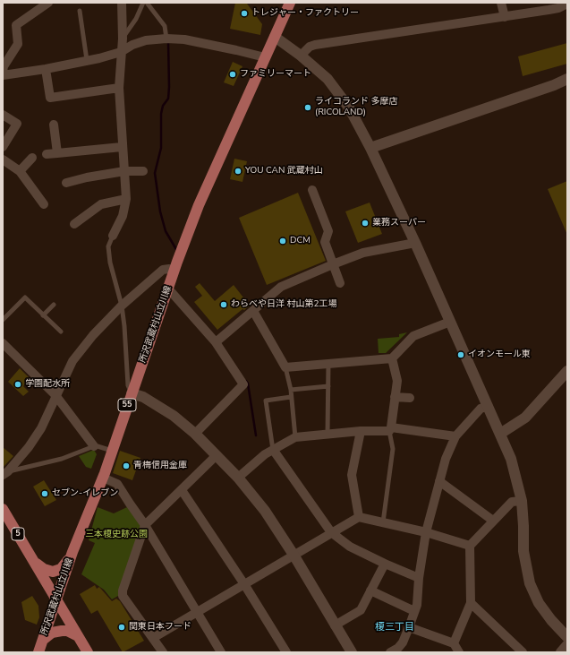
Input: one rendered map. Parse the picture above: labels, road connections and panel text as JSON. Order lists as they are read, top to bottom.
{
  "streets": {
    "main road": ["所沢武蔵村山立川線", "55", "5"]
  },
  "crossings": [
    ["所沢武蔵村山立川線", "5"]
  ],
  "districts": ["榎三丁目"],
  "parks": ["三本榎史跡公園"],
  "places": [
    "トレジャー・ファクトリー",
    "ファミリーマート",
    "ライコランド 多摩店 (RICOLAND)",
    "YOU CAN 武蔵村山",
    "業務スーパー",
    "DCM",
    "わらべや日洋 村山第2工場",
    "イオンモール東",
    "学園配水所",
    "青梅信用金庫",
    "セブン-イレブン",
    "関東日本フード"
  ]
}
